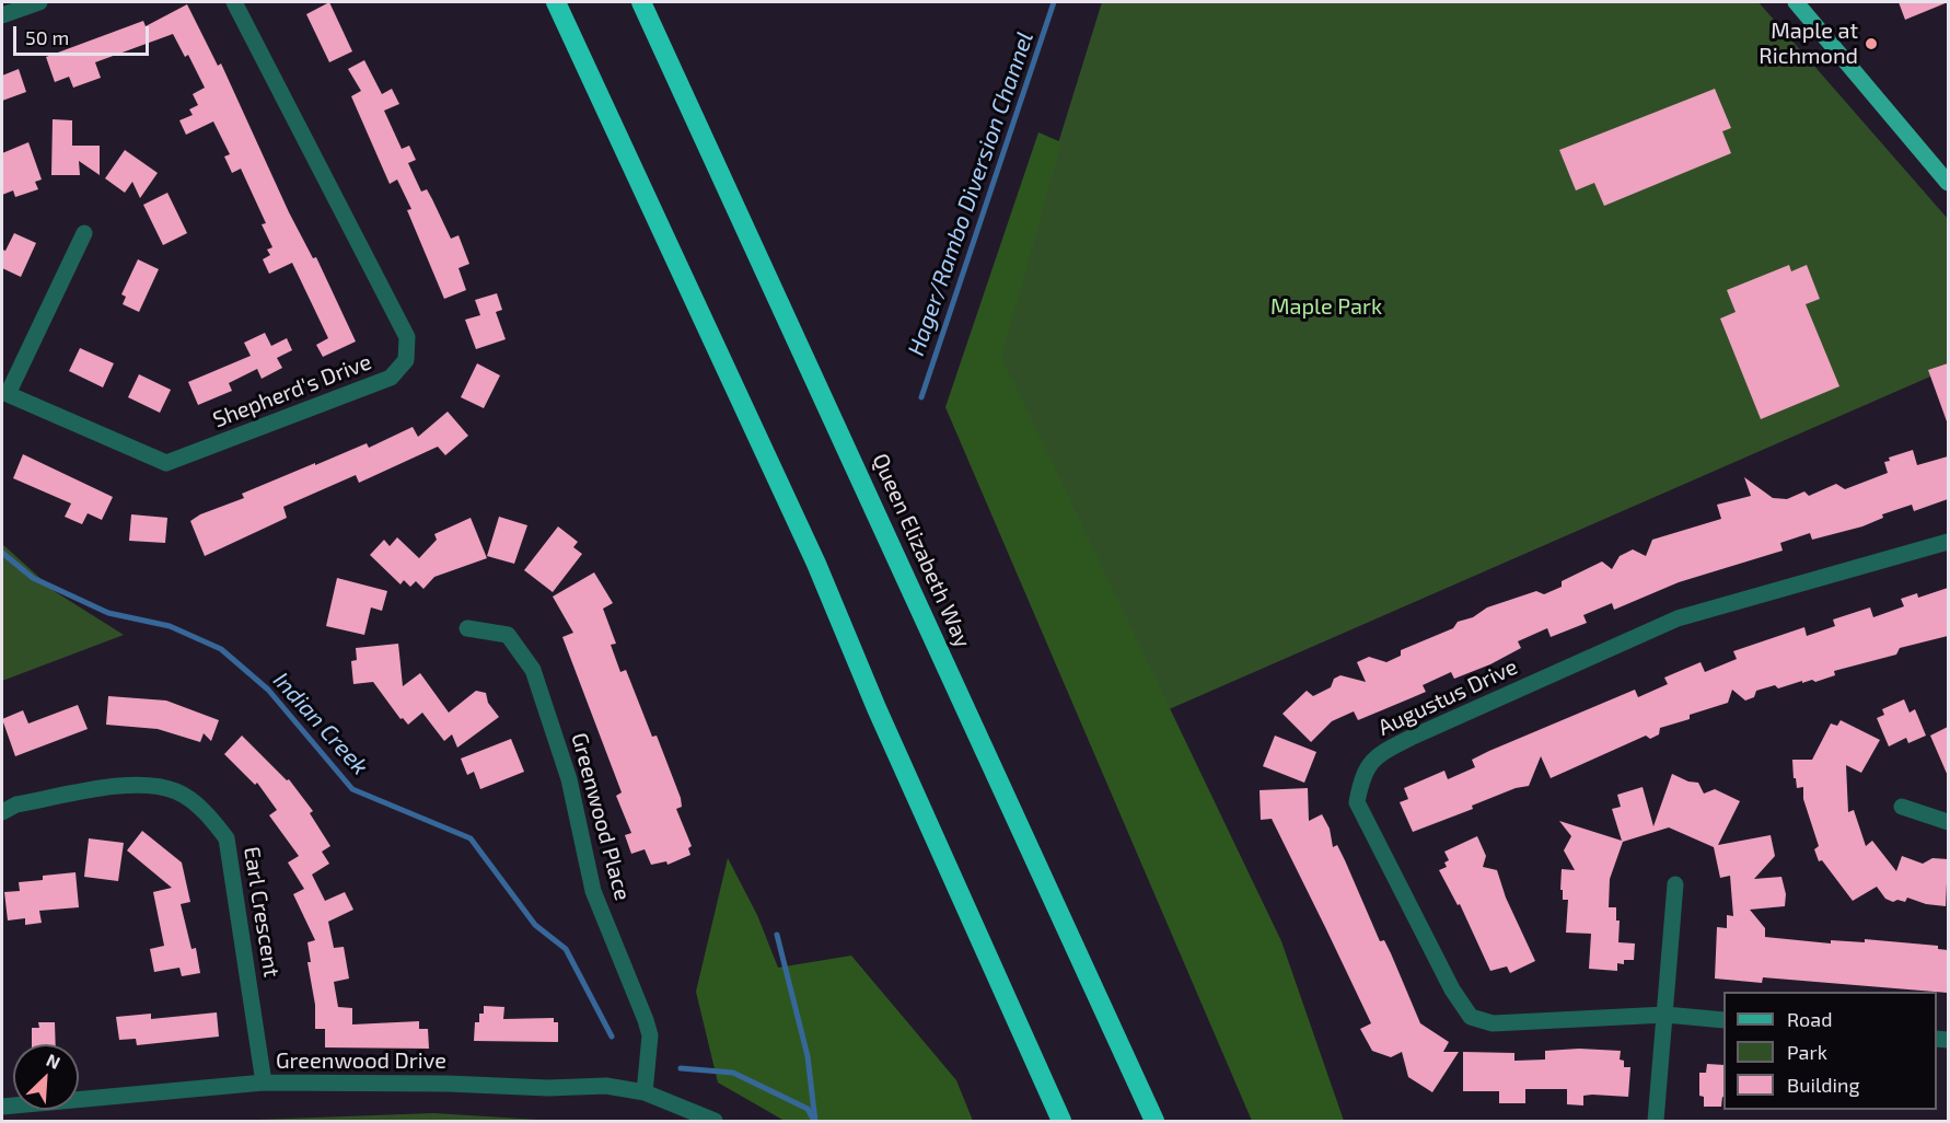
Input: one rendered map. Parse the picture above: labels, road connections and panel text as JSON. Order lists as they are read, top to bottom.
{
  "streets": {
    "highway": ["Queen Elizabeth Way"],
    "street": [
      "Shepherd's Drive",
      "Augustus Drive",
      "Greenwood Place",
      "Earl Crescent",
      "Greenwood Drive"
    ]
  },
  "crossings": [
    ["Greenwood Place", "Greenwood Drive"],
    ["Earl Crescent", "Greenwood Drive"]
  ],
  "water": ["Hager/Rambo Diversion Channel", "Indian Creek"],
  "parks": ["Maple Park"],
  "places": ["Maple at Richmond"],
  "legend": ["Road", "Park", "Building"],
  "scale_bar": "50 m",
  "north": "top right"
}
